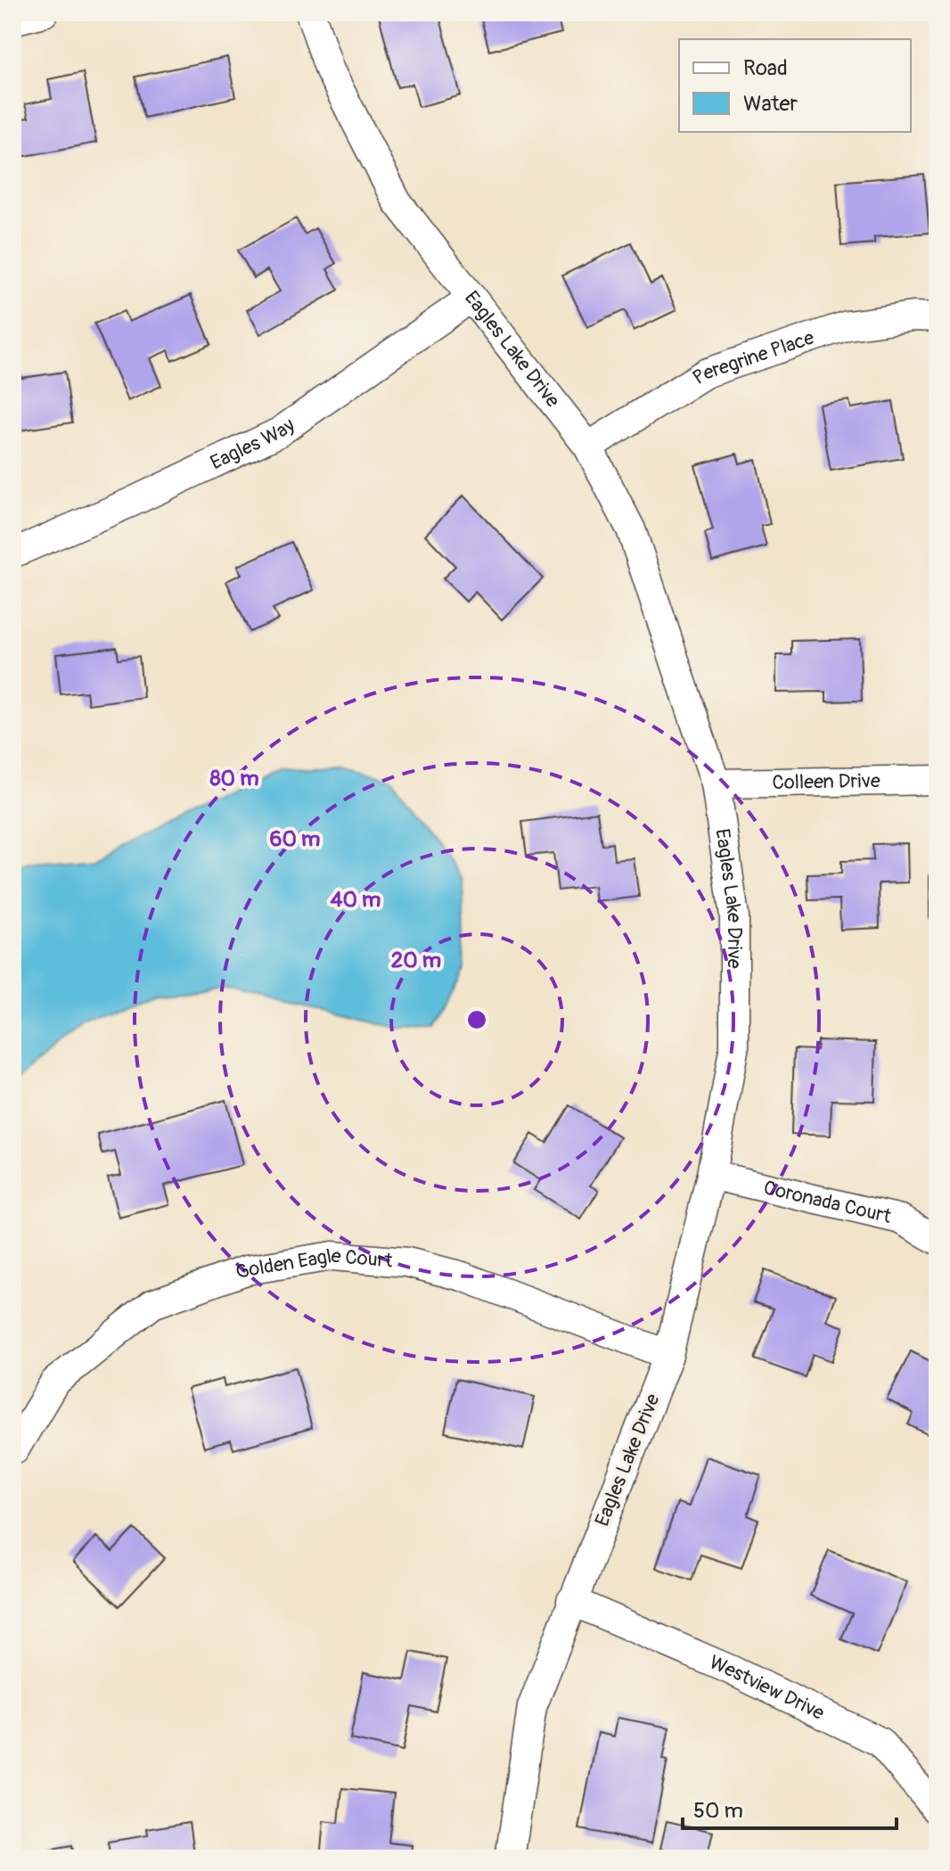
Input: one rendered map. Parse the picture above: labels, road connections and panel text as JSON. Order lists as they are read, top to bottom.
{
  "streets": {
    "street": [
      "Eagles Lake Drive",
      "Peregrine Place",
      "Eagles Way",
      "Colleen Drive",
      "Coronada Court",
      "Golden Eagle Court",
      "Westview Drive"
    ]
  },
  "crossings": [
    ["Eagles Lake Drive", "Peregrine Place"],
    ["Eagles Lake Drive", "Eagles Way"],
    ["Eagles Lake Drive", "Colleen Drive"],
    ["Eagles Lake Drive", "Coronada Court"],
    ["Eagles Lake Drive", "Golden Eagle Court"],
    ["Eagles Lake Drive", "Westview Drive"]
  ],
  "legend": ["Road", "Water"],
  "scale_bar": "50 m",
  "rings": [
    "80 m",
    "60 m",
    "40 m",
    "20 m"
  ]
}
